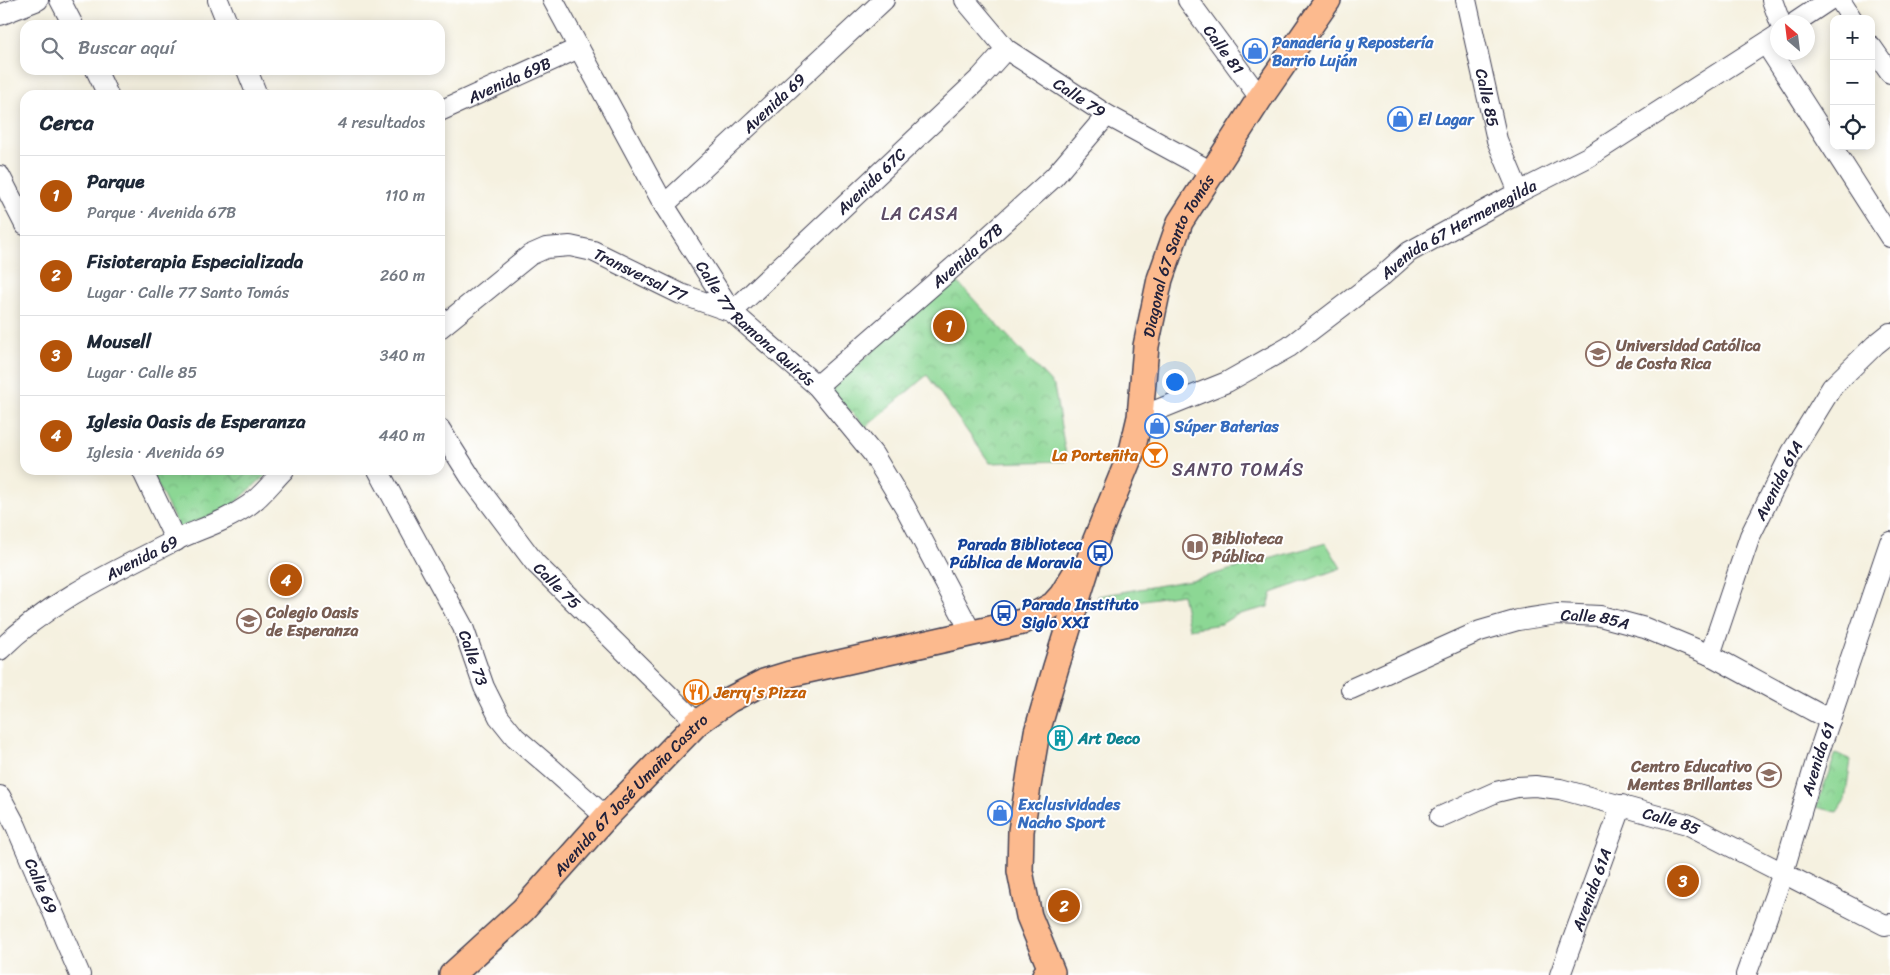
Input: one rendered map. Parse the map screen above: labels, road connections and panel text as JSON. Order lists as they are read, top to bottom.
{
  "streets": {
    "main road": ["Diagonal 67 Santo Tomás", "Avenida 67 José Umaña Castro"],
    "street": [
      "Calle 81",
      "Avenida 69B",
      "Calle 79",
      "Calle 85",
      "Avenida 69",
      "Avenida 67C",
      "Avenida 67 Hermenegilda",
      "Avenida 67B",
      "Transversal 77",
      "Calle 77 Ramona Quirós",
      "Avenida 61A",
      "Calle 75",
      "Calle 85A",
      "Calle 73",
      "Avenida 61",
      "Calle 69"
    ]
  },
  "crossings": [
    ["Calle 81", "Diagonal 67 Santo Tomás"],
    ["Avenida 69B", "Calle 77 Ramona Quirós"],
    ["Calle 79", "Avenida 67C"],
    ["Calle 79", "Avenida 67B"],
    ["Calle 79", "Diagonal 67 Santo Tomás"],
    ["Calle 85", "Avenida 67 Hermenegilda"],
    ["Calle 85", "Avenida 61A"],
    ["Calle 85", "Avenida 61"],
    ["Avenida 69", "Calle 77 Ramona Quirós"],
    ["Avenida 67C", "Transversal 77"],
    ["Avenida 67C", "Calle 77 Ramona Quirós"],
    ["Avenida 67 Hermenegilda", "Diagonal 67 Santo Tomás"],
    ["Avenida 67B", "Calle 77 Ramona Quirós"],
    ["Diagonal 67 Santo Tomás", "Avenida 67 José Umaña Castro"],
    ["Transversal 77", "Calle 77 Ramona Quirós"],
    ["Calle 77 Ramona Quirós", "Avenida 67 José Umaña Castro"],
    ["Avenida 61A", "Calle 85A"],
    ["Calle 75", "Avenida 67 José Umaña Castro"],
    ["Calle 85A", "Avenida 61"],
    ["Calle 73", "Avenida 67 José Umaña Castro"]
  ],
  "districts": ["LA CASA", "SANTO TOMÁS"],
  "places": {
    "shop": [
      "Panadería y Repostería Barrio Luján",
      "El Lagar",
      "Súper Baterias",
      "Exclusividades Nacho Sport"
    ],
    "school or university": ["Universidad Católica de Costa Rica", "Colegio Oasis de Esperanza", "Centro Educativo Mentes Brillantes"],
    "bar": ["La Porteñita"],
    "library": ["Biblioteca Pública"],
    "bus stop": ["Parada Biblioteca Pública de Moravia", "Parada Instituto Siglo XXI"],
    "restaurant": ["Jerry's Pizza"],
    "building": ["Art Deco"]
  },
  "north": "top left",
  "page": {
    "map_buttons": ["+", "−"],
    "search": "Buscar aquí",
    "heading": ["Cerca", "4 resultados"],
    "list": [
      {
        "mark": "1",
        "name": "Parque",
        "note": "Parque · Avenida 67B",
        "value": "110 m"
      },
      {
        "mark": "2",
        "name": "Fisioterapia Especializada",
        "note": "Lugar · Calle 77 Santo Tomás",
        "value": "260 m"
      },
      {
        "mark": "3",
        "name": "Mousell",
        "note": "Lugar · Calle 85",
        "value": "340 m"
      },
      {
        "mark": "4",
        "name": "Iglesia Oasis de Esperanza",
        "note": "Iglesia · Avenida 69",
        "value": "440 m"
      }
    ],
    "pins": [
      "1",
      "4",
      "3",
      "2"
    ]
  }
}
